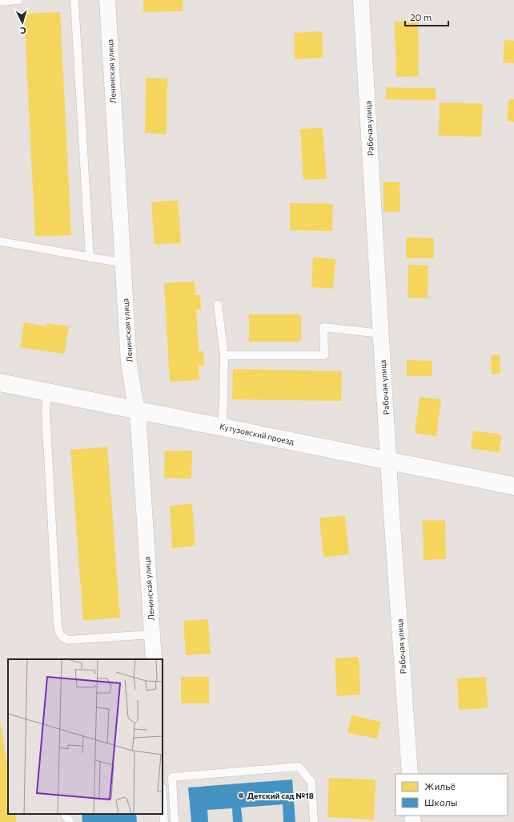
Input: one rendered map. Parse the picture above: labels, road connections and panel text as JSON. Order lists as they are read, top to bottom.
{
  "streets": {
    "street": ["Ленинская улица", "Рабочая улица", "Кутузовский проезд"]
  },
  "crossings": [
    ["Ленинская улица", "Кутузовский проезд"],
    ["Рабочая улица", "Кутузовский проезд"]
  ],
  "places": ["Детский сад №18"],
  "legend": ["Жильё", "Школы"],
  "scale_bar": "20 m",
  "north": "bottom"
}
